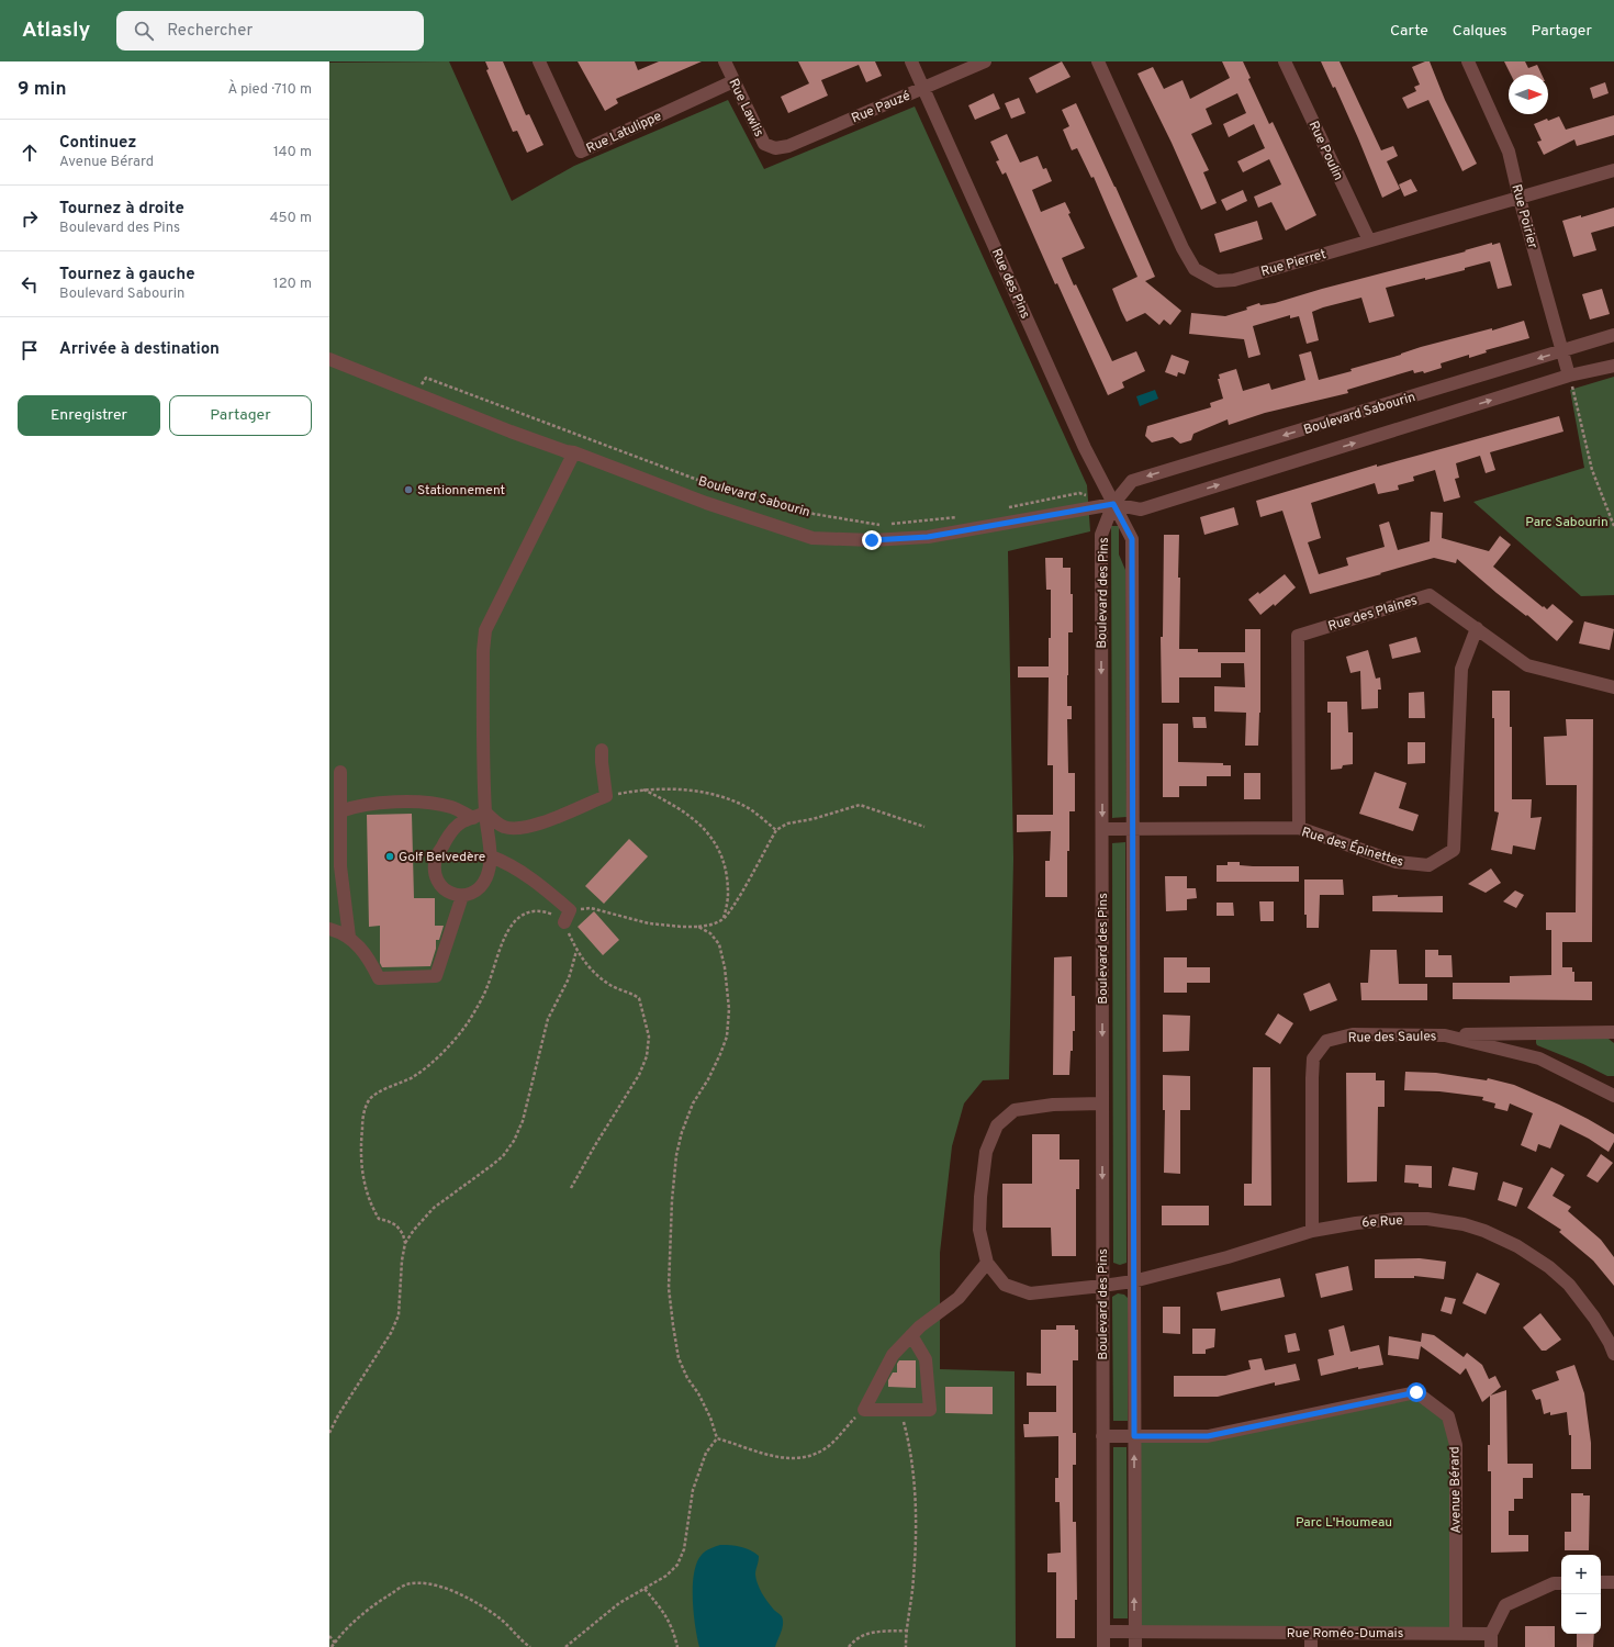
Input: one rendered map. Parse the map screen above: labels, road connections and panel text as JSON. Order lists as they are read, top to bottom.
{
  "streets": {
    "street": [
      "Rue Pauzé",
      "Rue Lawlis",
      "Rue Latulippe",
      "Rue Poulin",
      "Rue Poirier",
      "Rue Pierret",
      "Rue des Pins",
      "Boulevard Sabourin",
      "Boulevard des Pins",
      "Rue des Plaines",
      "Rue des Épinettes",
      "Rue des Saules",
      "6e Rue",
      "Avenue Bérard",
      "Rue Roméo-Dumais"
    ]
  },
  "crossings": [
    ["Rue Pauzé", "Rue Lawlis"],
    ["Rue Pauzé", "Rue des Pins"],
    ["Rue Lawlis", "Rue Latulippe"],
    ["Rue Poulin", "Rue Pierret"],
    ["Rue Poirier", "Rue Pierret"],
    ["Rue Poirier", "Boulevard Sabourin"],
    ["Rue des Pins", "Boulevard Sabourin"],
    ["Rue des Pins", "Boulevard des Pins"],
    ["Boulevard Sabourin", "Boulevard des Pins"],
    ["Boulevard des Pins", "Rue des Épinettes"],
    ["Boulevard des Pins", "6e Rue"],
    ["Boulevard des Pins", "Avenue Bérard"],
    ["Boulevard des Pins", "Rue Roméo-Dumais"],
    ["Rue des Plaines", "Rue des Épinettes"],
    ["Rue des Saules", "6e Rue"],
    ["Avenue Bérard", "Rue Roméo-Dumais"]
  ],
  "parks": ["Parc Sabourin", "Parc L'Houmeau"],
  "places": ["Stationnement", "Golf Belvedère"],
  "north": "right",
  "page": {
    "header": "Atlasly",
    "search": "Rechercher",
    "nav": ["Carte", "Calques", "Partager"],
    "heading": ["9 min", "À pied · 710 m"],
    "list": [
      ["Continuez", "Avenue Bérard", "140 m"],
      ["Tournez à droite", "Boulevard des Pins", "450 m"],
      ["Tournez à gauche", "Boulevard Sabourin", "120 m"],
      "Arrivée à destination"
    ],
    "buttons": ["Enregistrer", "Partager"],
    "map_buttons": ["+", "−"]
  }
}
